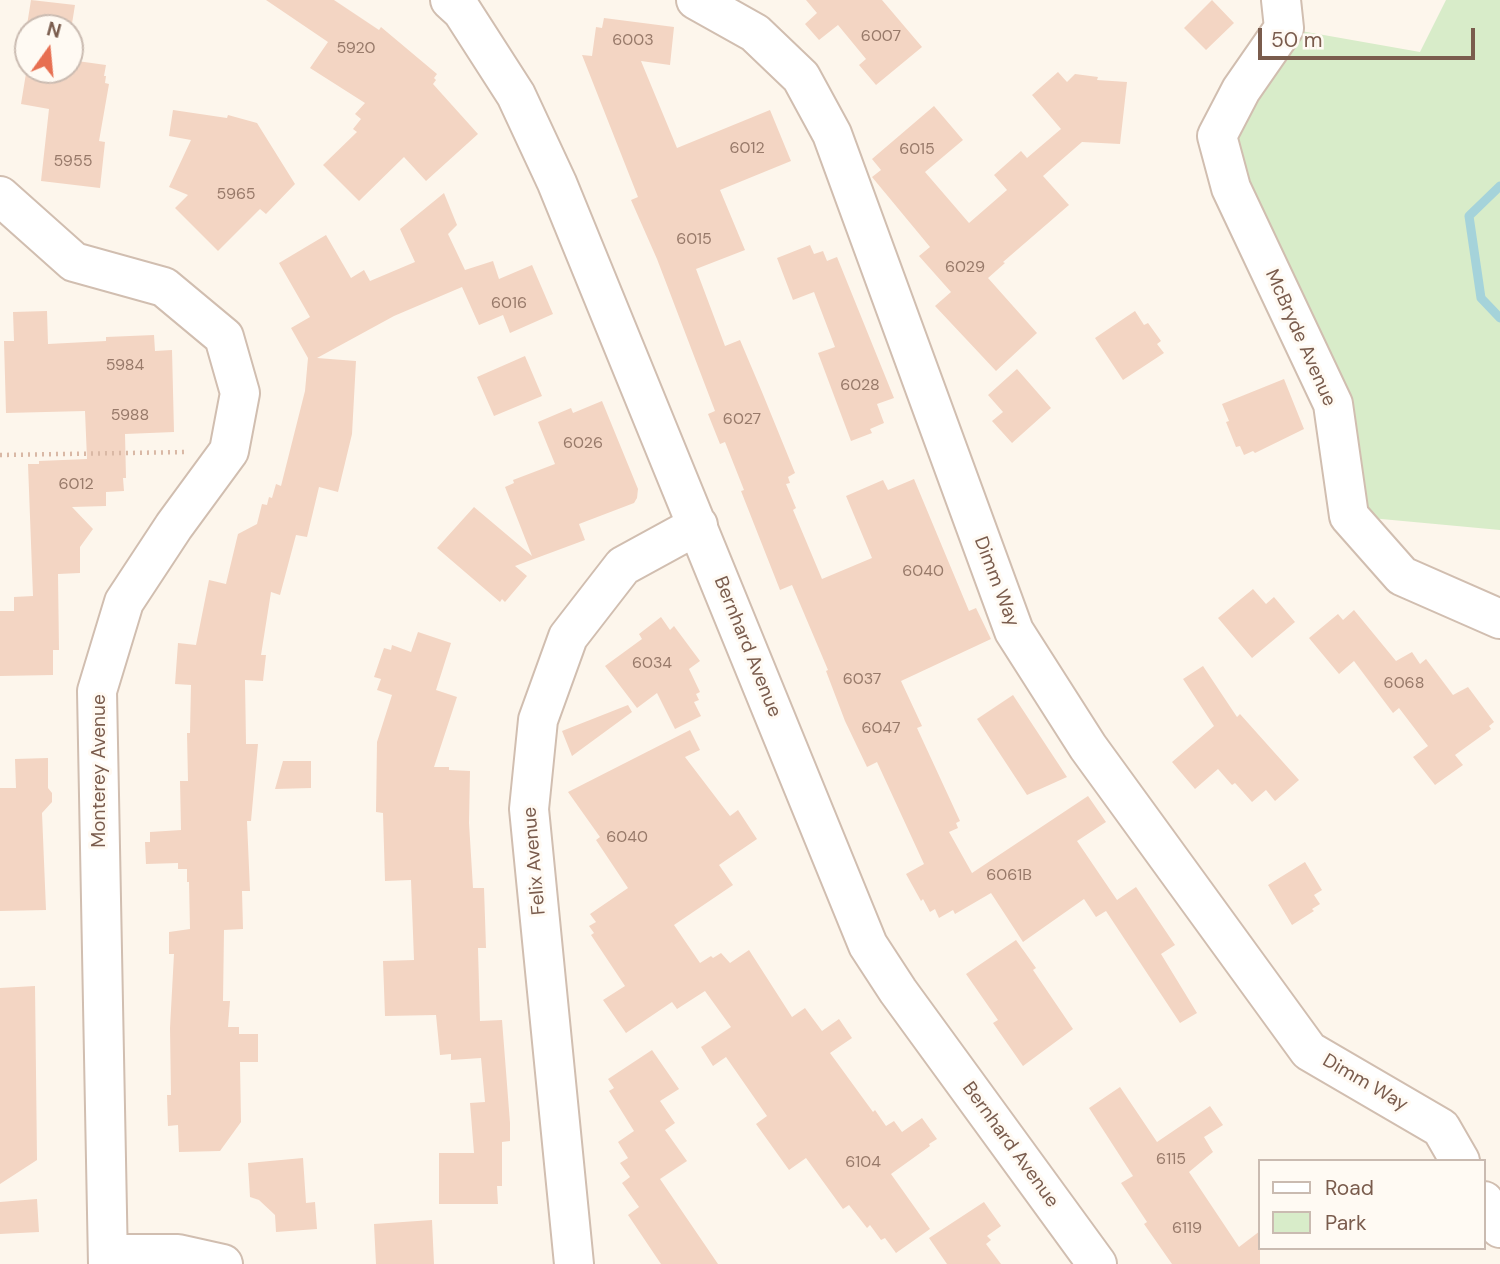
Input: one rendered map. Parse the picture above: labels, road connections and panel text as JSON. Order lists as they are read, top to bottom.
{
  "streets": {
    "street": [
      "McBryde Avenue",
      "Dimm Way",
      "Bernhard Avenue",
      "Monterey Avenue",
      "Felix Avenue"
    ]
  },
  "crossings": [
    ["Bernhard Avenue", "Felix Avenue"]
  ],
  "house_numbers": [
    "6007",
    "6003",
    "5920",
    "6012",
    "6015",
    "5955",
    "5965",
    "6015",
    "6029",
    "6016",
    "5984",
    "6028",
    "5988",
    "6027",
    "6026",
    "6012",
    "6040",
    "6034",
    "6037",
    "6068",
    "6047",
    "6040",
    "6061B",
    "6115",
    "6104",
    "6119"
  ],
  "legend": ["Road", "Park"],
  "scale_bar": "50 m",
  "north": "top"
}
